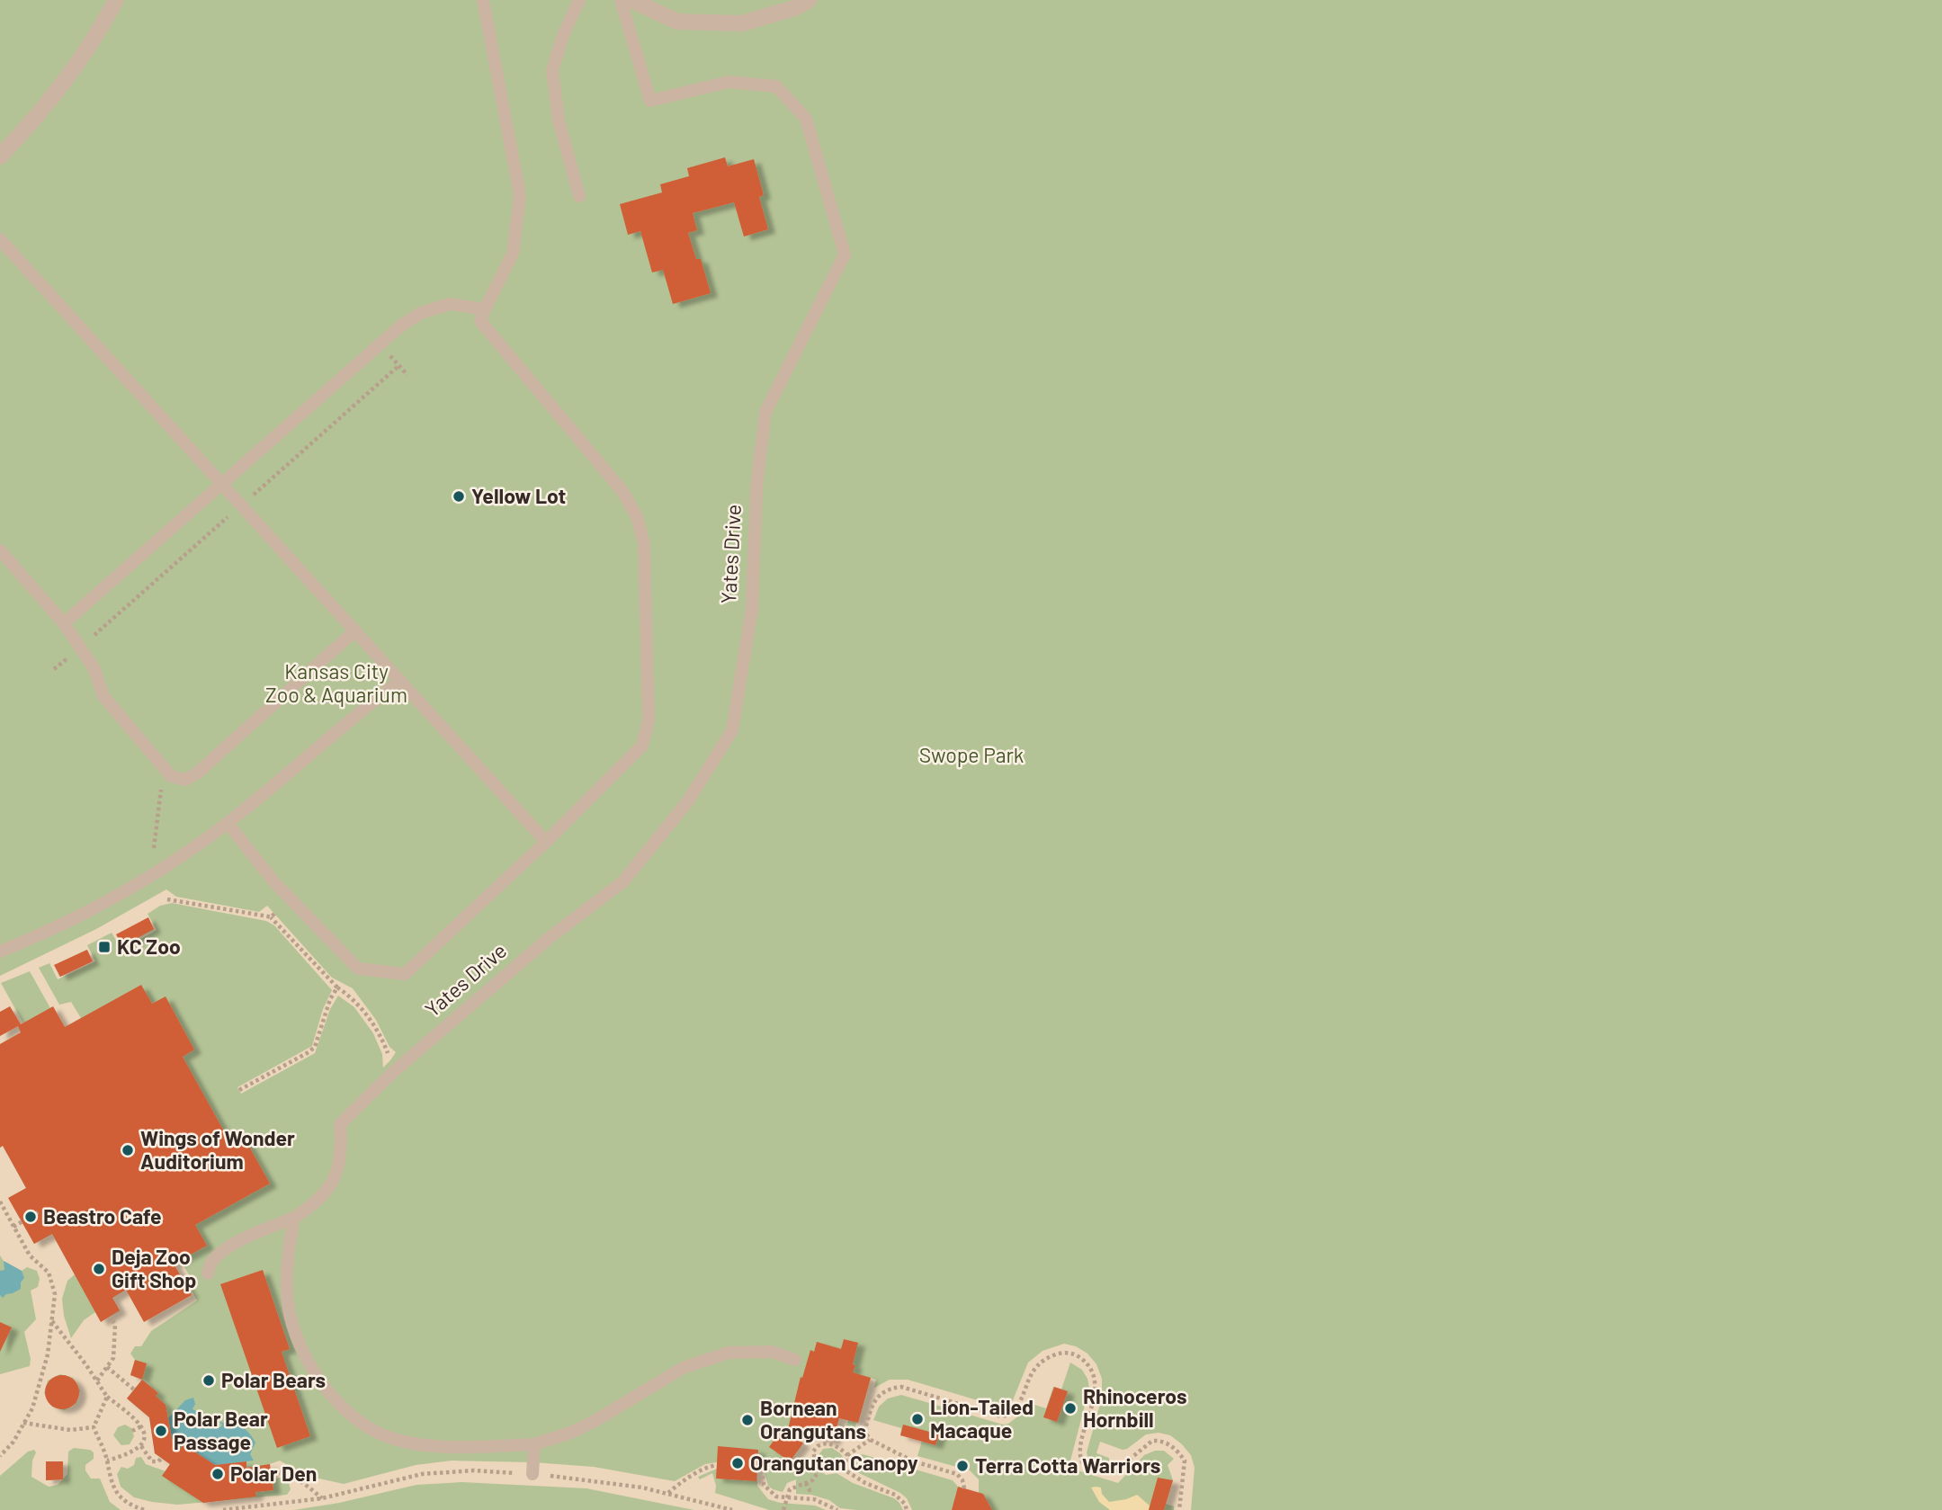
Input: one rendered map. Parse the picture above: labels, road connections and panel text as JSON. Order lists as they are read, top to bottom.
{
  "streets": {
    "lane": ["Yates Drive"]
  },
  "parks": ["Kansas City Zoo & Aquarium", "Swope Park"],
  "places": {
    "other": [
      "Yellow Lot",
      "Wings of Wonder Auditorium",
      "Beastro Cafe",
      "Deja Zoo Gift Shop",
      "Polar Bears",
      "Rhinoceros Hornbill",
      "Lion-Tailed Macaque",
      "Bornean Orangutans",
      "Polar Bear Passage",
      "Orangutan Canopy",
      "Terra Cotta Warriors",
      "Polar Den"
    ],
    "transit": ["KC Zoo"]
  }
}
